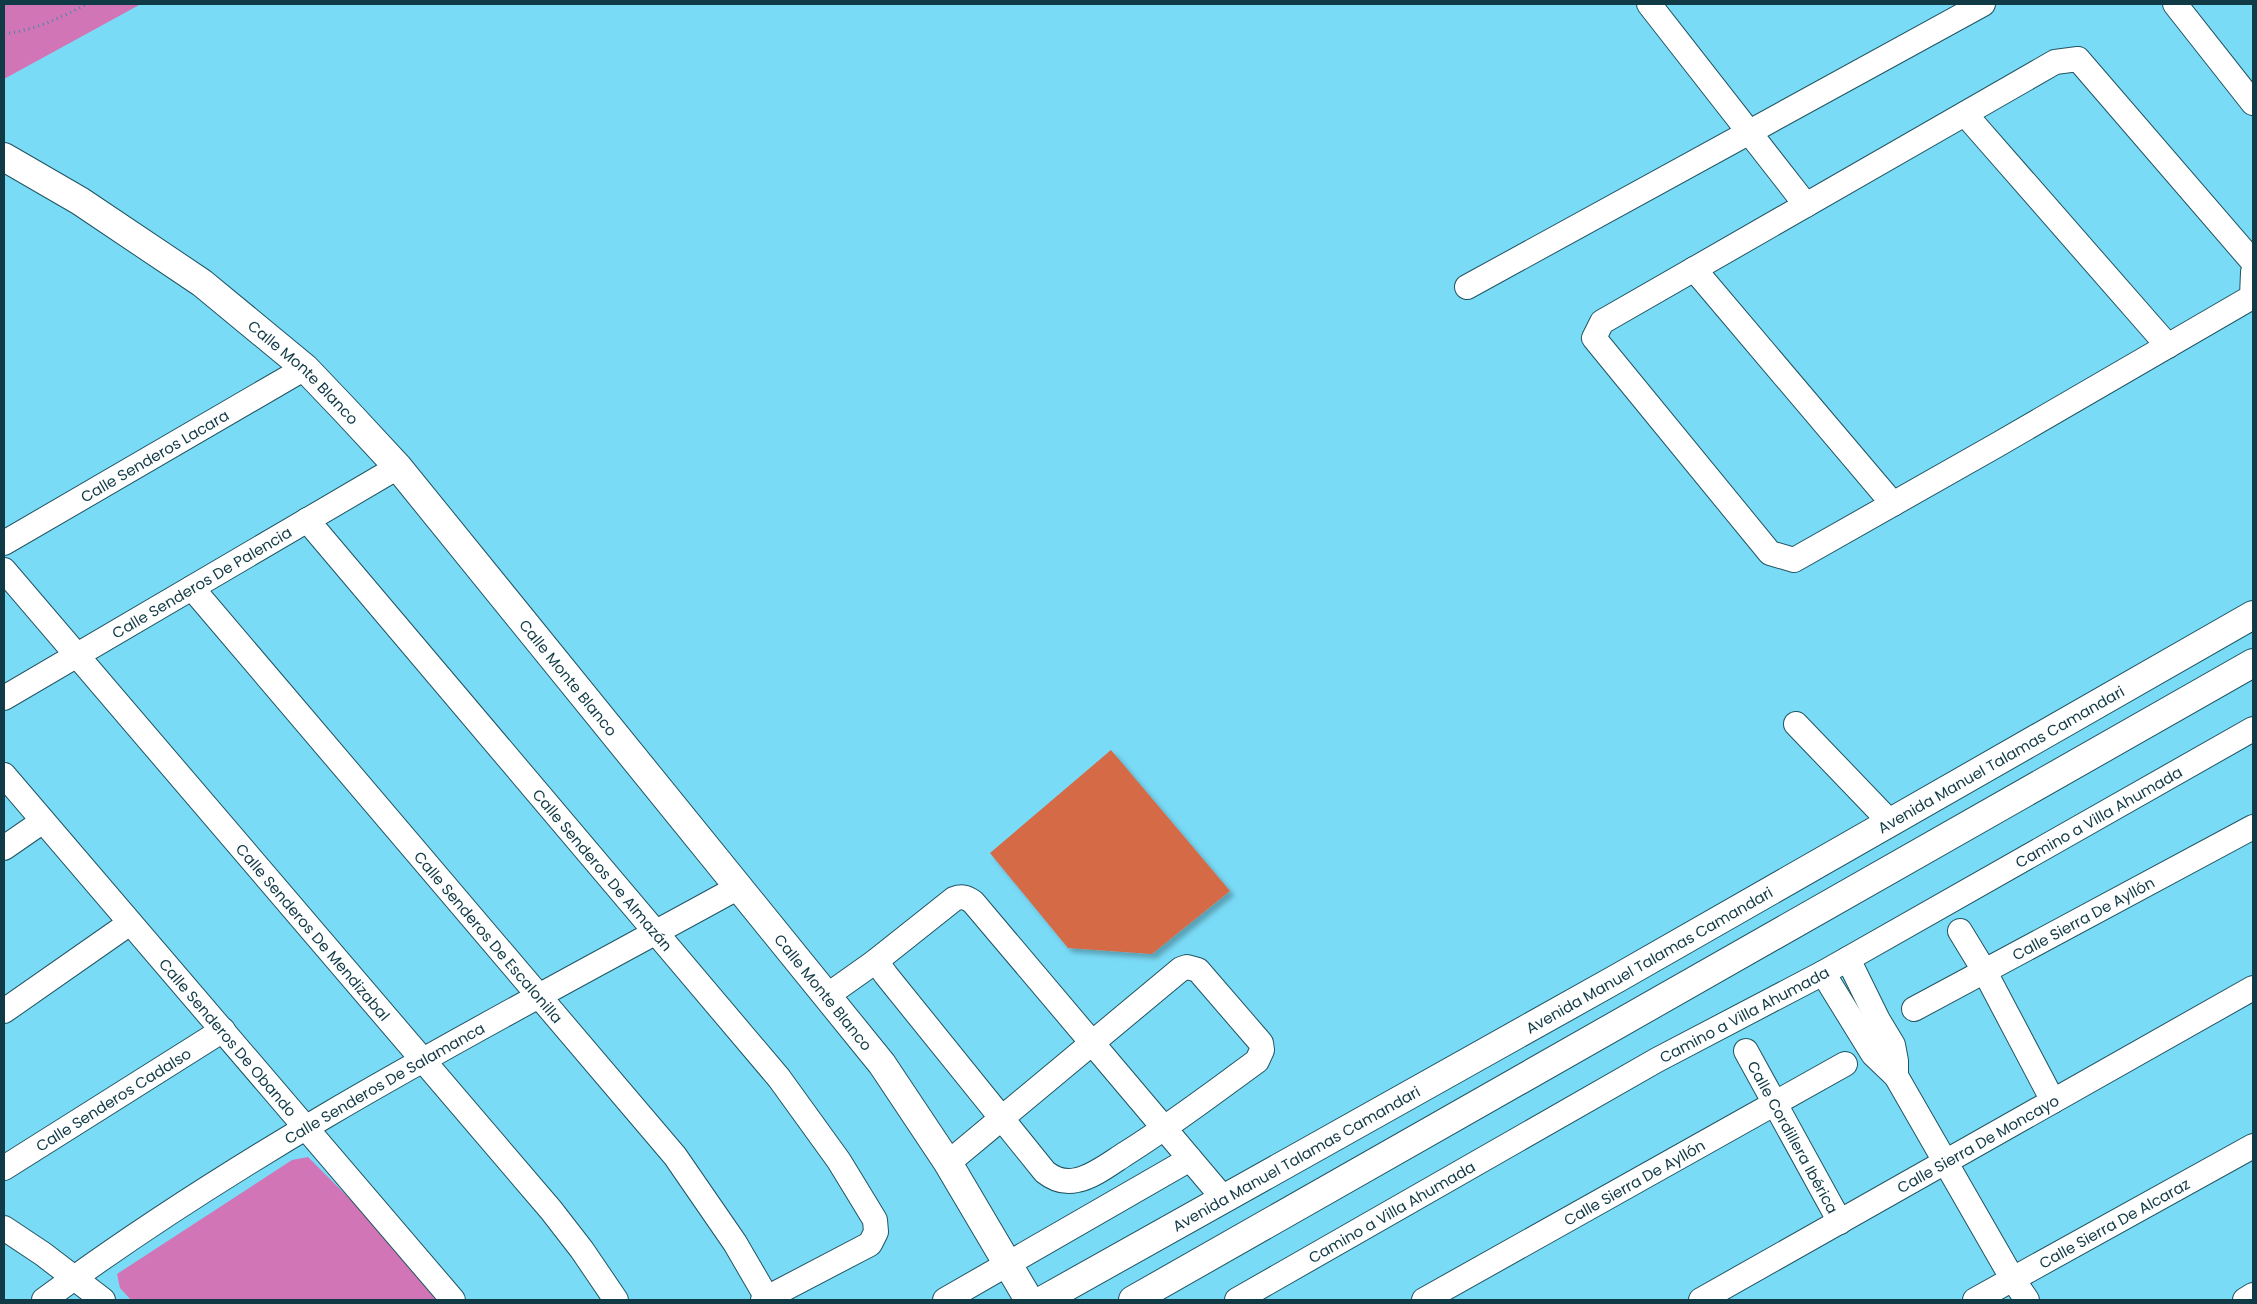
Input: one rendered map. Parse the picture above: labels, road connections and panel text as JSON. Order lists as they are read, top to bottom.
{
  "streets": {
    "main road": ["Calle Monte Blanco", "Avenida Manuel Talamas Camandari"],
    "street": [
      "Calle Senderos Lacara",
      "Calle Senderos De Palencia",
      "Camino a Villa Ahumada",
      "Calle Senderos De Almazán",
      "Calle Sierra De Ayllón",
      "Calle Senderos De Mendizabal",
      "Calle Senderos De Escalonilla",
      "Calle Senderos De Obando",
      "Calle Senderos De Salamanca",
      "Calle Senderos Cadalso",
      "Calle Cordillera Ibérica",
      "Calle Sierra De Moncayo",
      "Calle Sierra De Alcaraz"
    ]
  },
  "crossings": [
    ["Calle Monte Blanco", "Calle Senderos Lacara"],
    ["Calle Monte Blanco", "Calle Senderos De Palencia"],
    ["Calle Monte Blanco", "Calle Senderos De Salamanca"],
    ["Calle Senderos De Palencia", "Calle Senderos De Almazán"],
    ["Calle Senderos De Palencia", "Calle Senderos De Mendizabal"],
    ["Calle Senderos De Palencia", "Calle Senderos De Escalonilla"],
    ["Calle Senderos De Almazán", "Calle Senderos De Escalonilla"],
    ["Calle Senderos De Almazán", "Calle Senderos De Salamanca"],
    ["Calle Sierra De Ayllón", "Calle Cordillera Ibérica"],
    ["Calle Senderos De Mendizabal", "Calle Senderos De Salamanca"],
    ["Calle Senderos De Escalonilla", "Calle Senderos De Salamanca"],
    ["Calle Senderos De Obando", "Calle Senderos De Salamanca"],
    ["Calle Senderos De Obando", "Calle Senderos Cadalso"],
    ["Calle Cordillera Ibérica", "Calle Sierra De Moncayo"]
  ]
}
